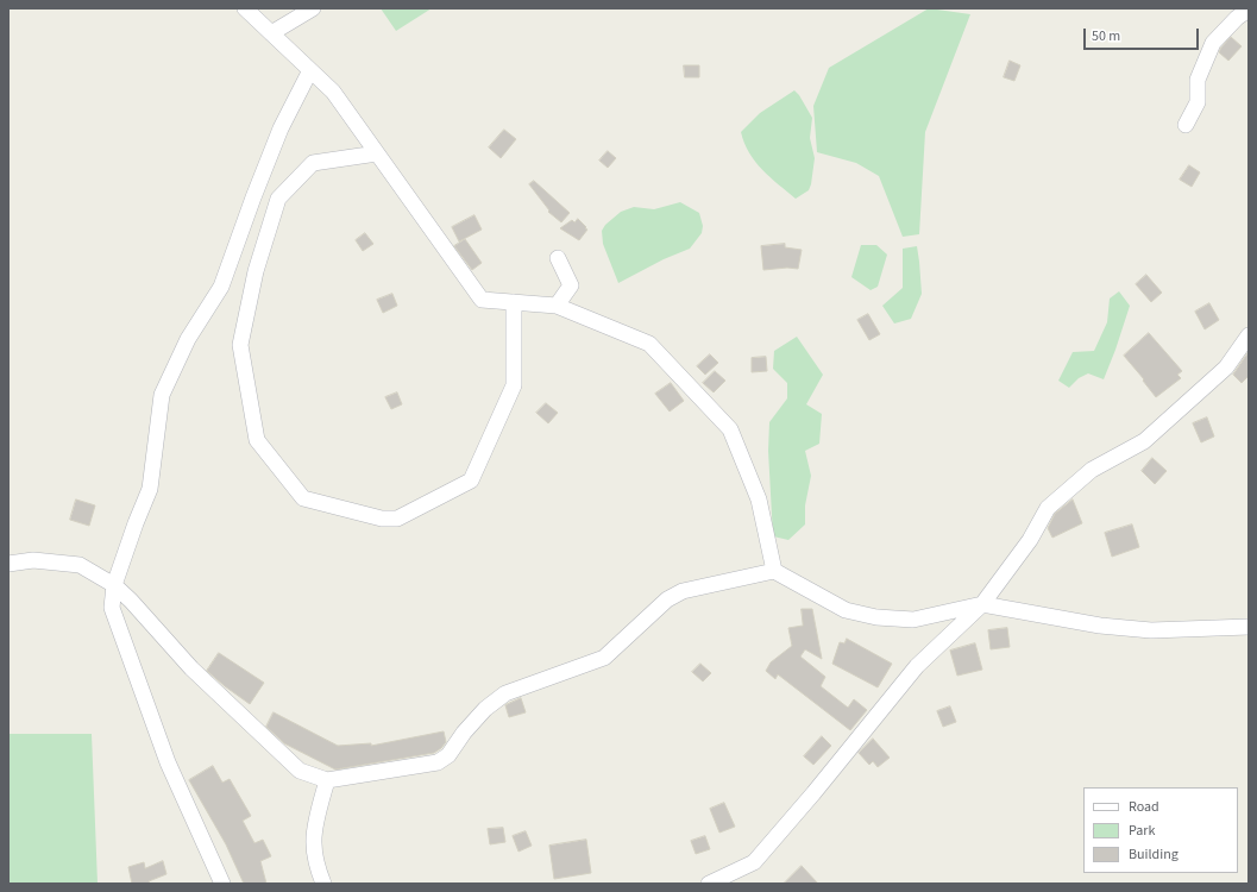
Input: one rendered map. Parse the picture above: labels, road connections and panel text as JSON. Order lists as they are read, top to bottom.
{
  "legend": ["Road", "Park", "Building"],
  "scale_bar": "50 m"
}
